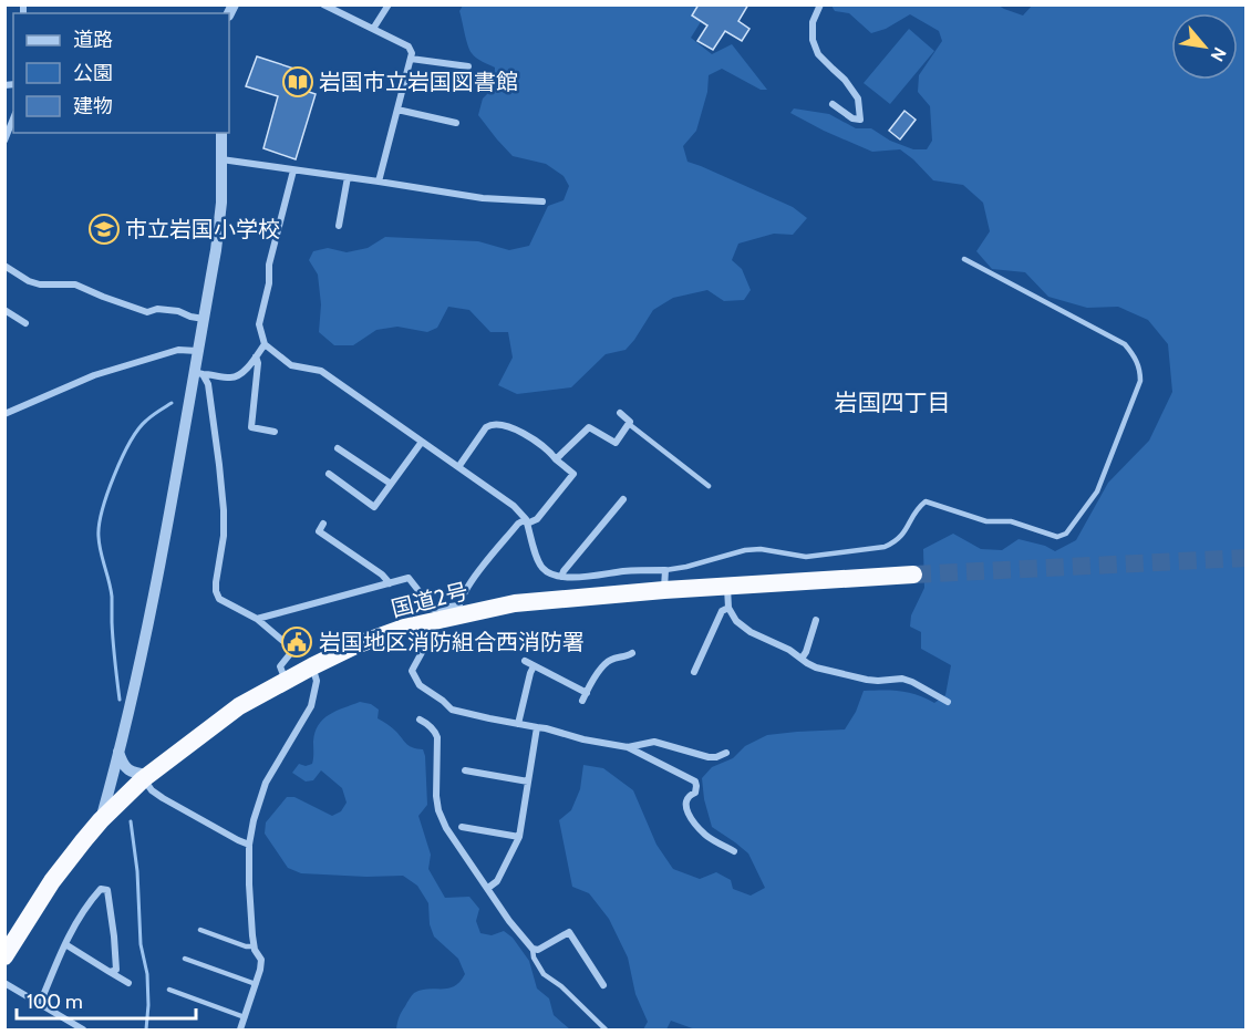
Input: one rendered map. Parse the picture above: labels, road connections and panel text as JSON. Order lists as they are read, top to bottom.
{
  "streets": {
    "highway": ["国道2号"]
  },
  "districts": ["岩国四丁目"],
  "places": {
    "library": ["岩国市立岩国図書館"],
    "school or university": ["市立岩国小学校"],
    "public building": ["岩国地区消防組合西消防署"]
  },
  "legend": ["道路", "公園", "建物"],
  "scale_bar": "100 m",
  "north": "bottom right"
}
